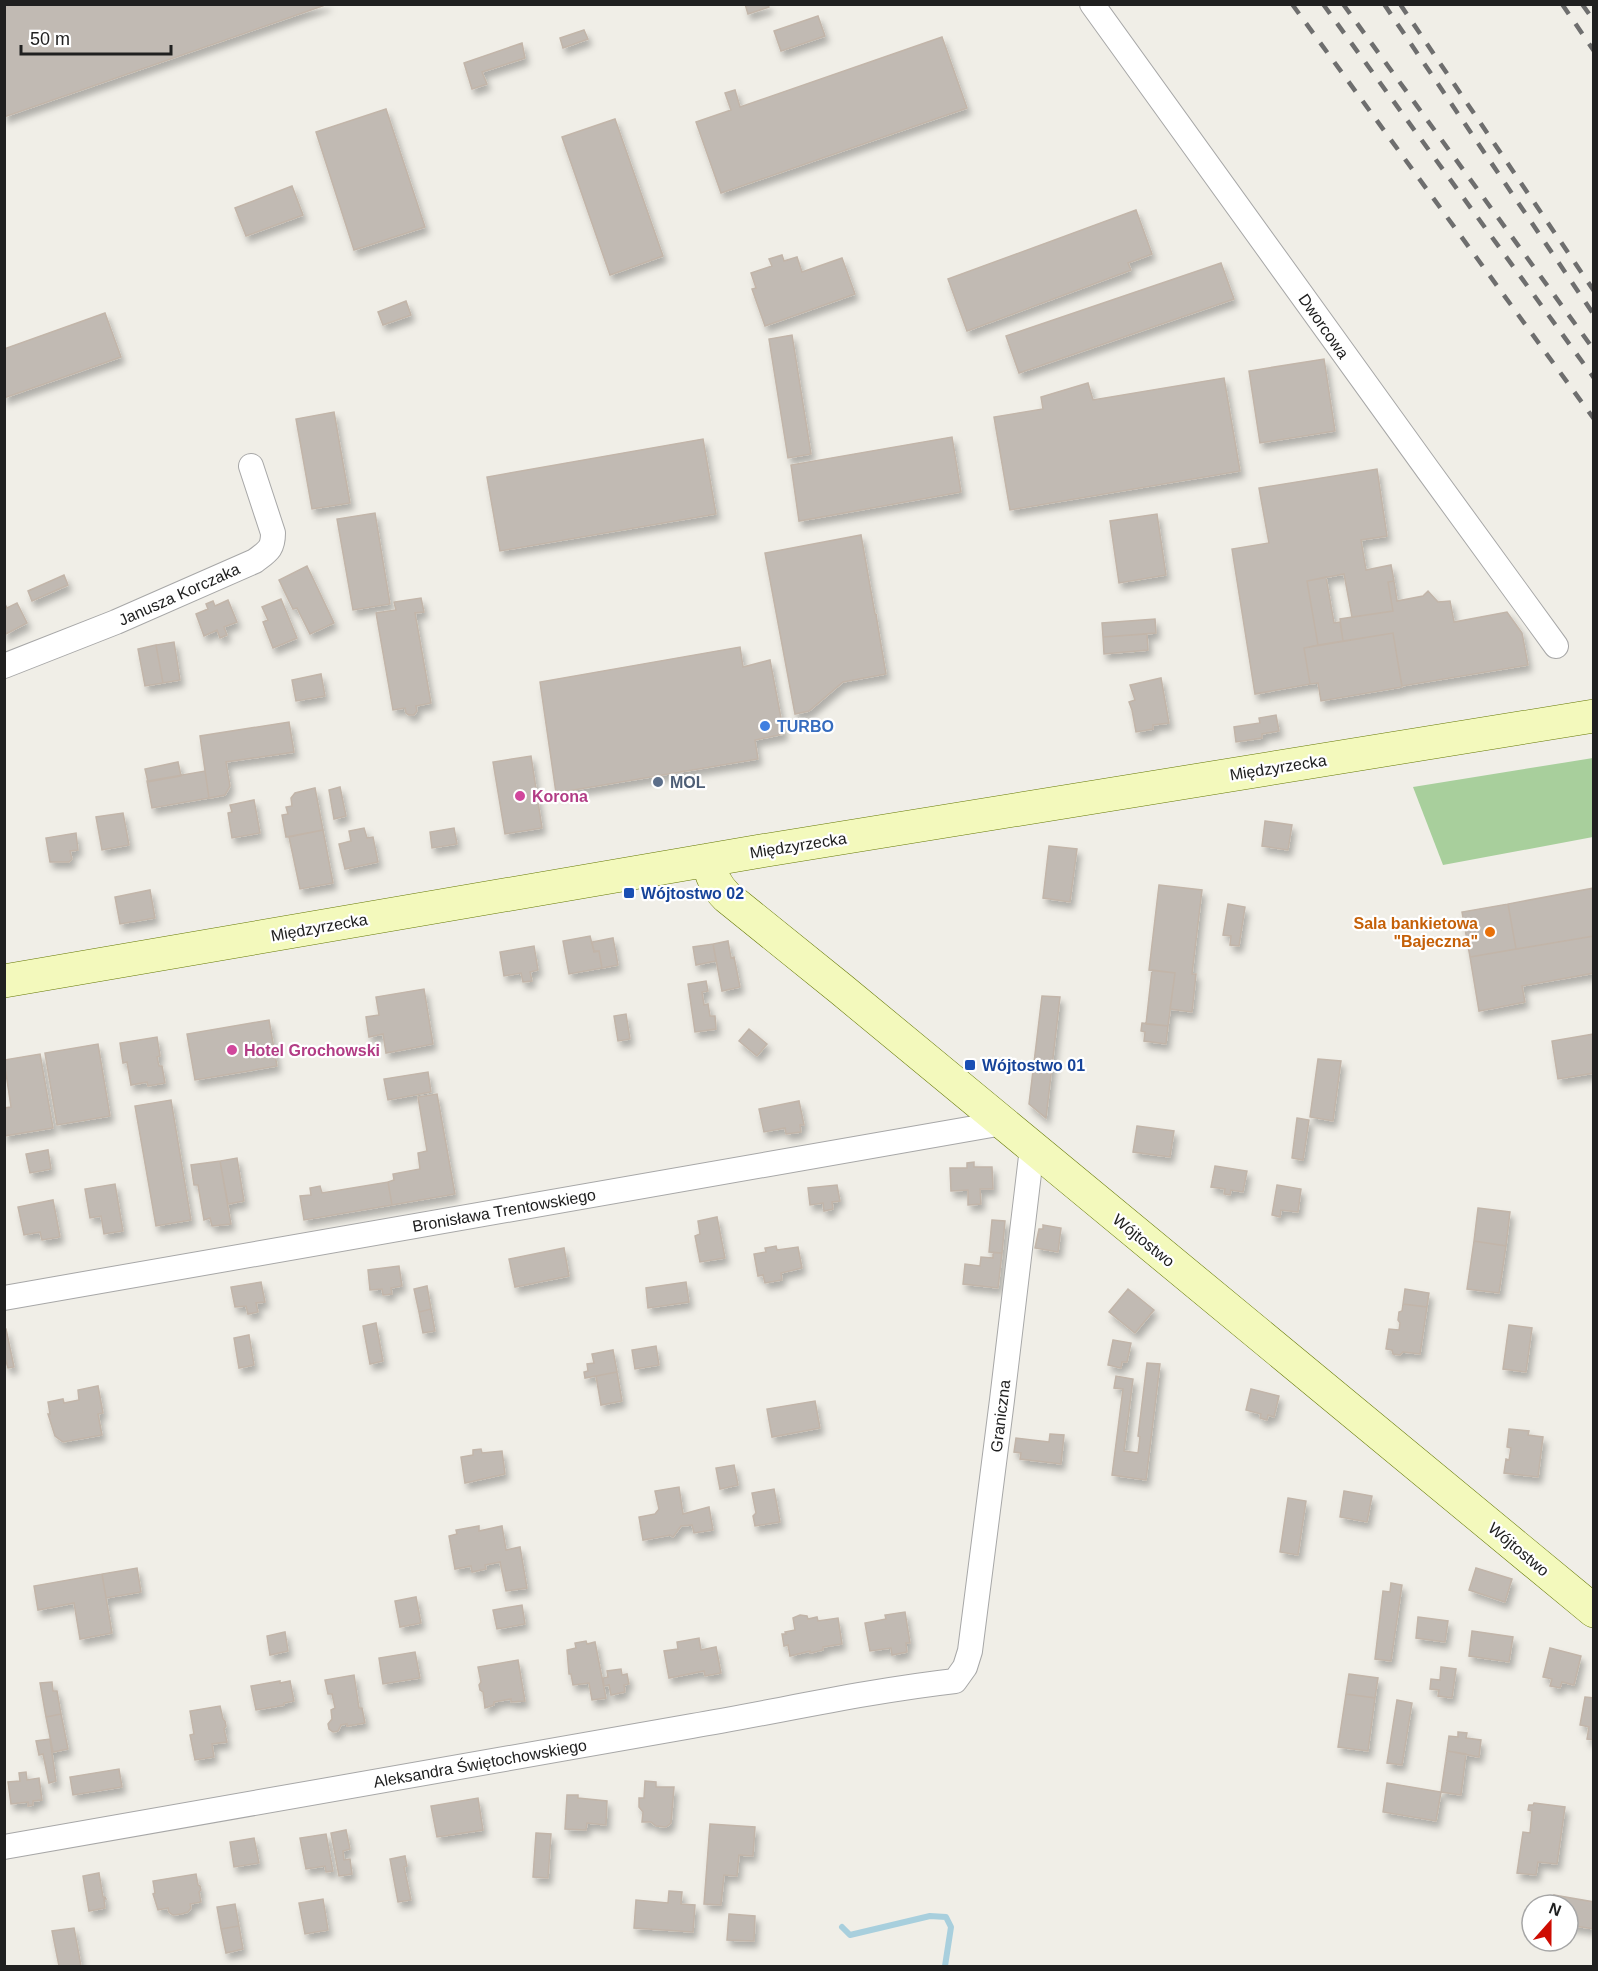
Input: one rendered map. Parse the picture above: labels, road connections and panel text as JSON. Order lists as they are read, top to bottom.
{
  "streets": {
    "main road": ["Międzyrzecka", "Wójtostwo"],
    "street": [
      "Dworcowa",
      "Janusza Korczaka",
      "Bronisława Trentowskiego",
      "Graniczna",
      "Aleksandra Świętochowskiego"
    ]
  },
  "crossings": [
    ["Międzyrzecka", "Wójtostwo"],
    ["Bronisława Trentowskiego", "Wójtostwo"],
    ["Wójtostwo", "Graniczna"],
    ["Graniczna", "Aleksandra Świętochowskiego"]
  ],
  "places": {
    "other": [
      "TURBO",
      "MOL",
      "Korona",
      "Sala bankietowa \"Bajeczna\"",
      "Hotel Grochowski"
    ],
    "transit": ["Wójtostwo 02", "Wójtostwo 01"]
  },
  "scale_bar": "50 m",
  "north": "top"
}
